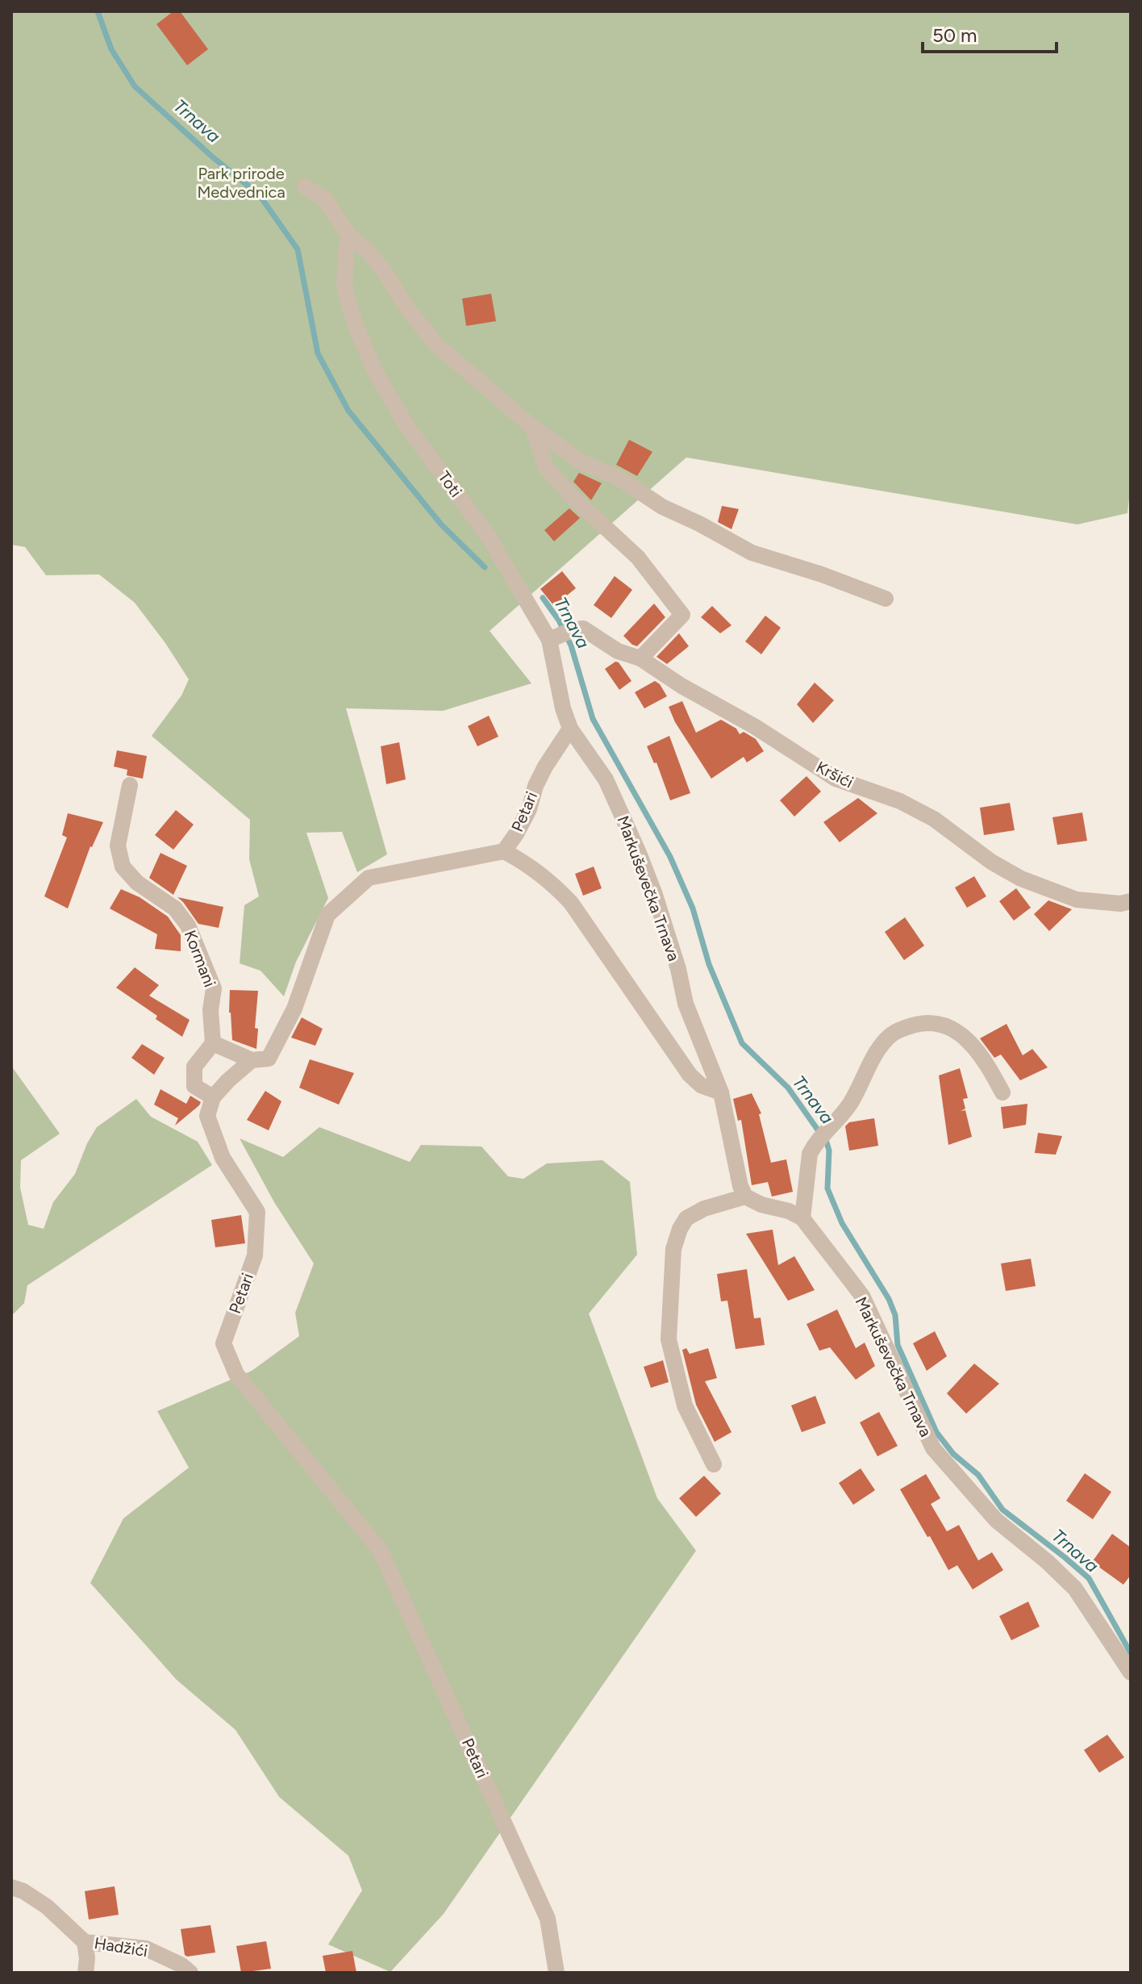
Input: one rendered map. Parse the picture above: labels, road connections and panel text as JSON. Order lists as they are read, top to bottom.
{
  "streets": {
    "street": [
      "Toti",
      "Kršići",
      "Petari",
      "Markuševečka Trnava",
      "Kormani",
      "Hadžići"
    ]
  },
  "crossings": [
    ["Toti", "Kršići"],
    ["Toti", "Petari"],
    ["Toti", "Markuševečka Trnava"],
    ["Petari", "Markuševečka Trnava"]
  ],
  "water": ["Trnava"],
  "parks": ["Park prirode Medvednica"],
  "scale_bar": "50 m"
}
